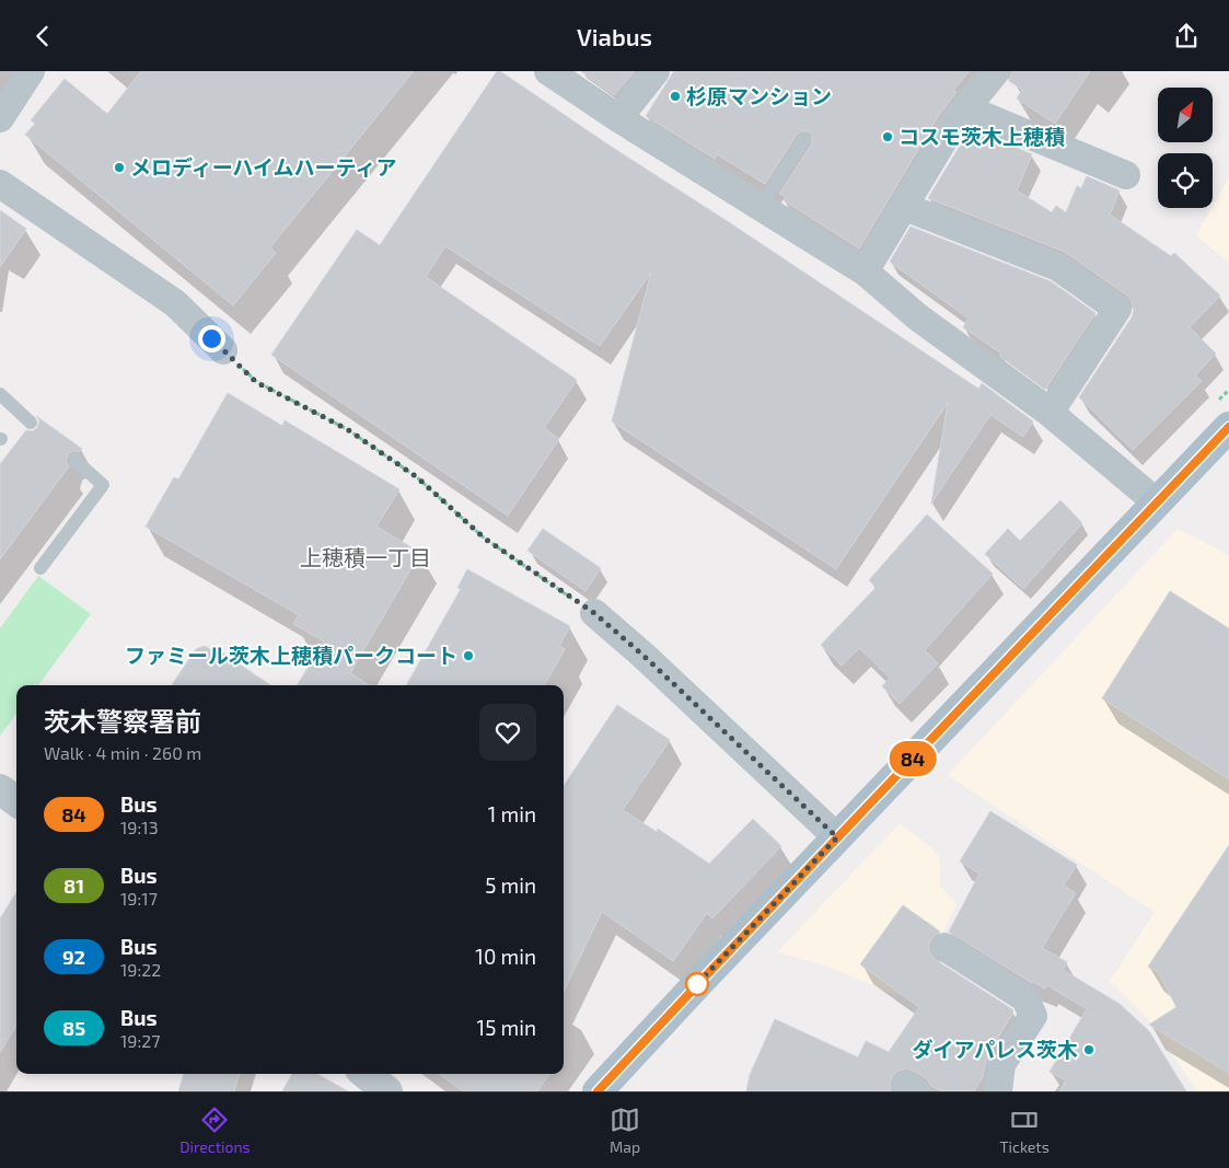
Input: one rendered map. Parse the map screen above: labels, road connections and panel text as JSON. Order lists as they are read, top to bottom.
{
  "districts": ["上穂積一丁目"],
  "places": [
    "杉原マンション",
    "コスモ茨木上穂積",
    "メロディーハイムハーティア",
    "ファミール茨木上穂積パークコート",
    "ダイアパレス茨木"
  ],
  "lines": ["bus line 84"],
  "north": "top right",
  "page": {
    "header": "Viabus",
    "on_map": "84",
    "heading": ["茨木警察署前", "Walk · 4 min · 260 m"],
    "list": [
      {
        "mark": "84",
        "name": "Bus",
        "note": "19:13",
        "value": "1 min"
      },
      {
        "mark": "81",
        "name": "Bus",
        "note": "19:17",
        "value": "5 min"
      },
      {
        "mark": "92",
        "name": "Bus",
        "note": "19:22",
        "value": "10 min"
      },
      {
        "mark": "85",
        "name": "Bus",
        "note": "19:27",
        "value": "15 min"
      }
    ],
    "tabs": ["Directions", "Map", "Tickets"]
  }
}
